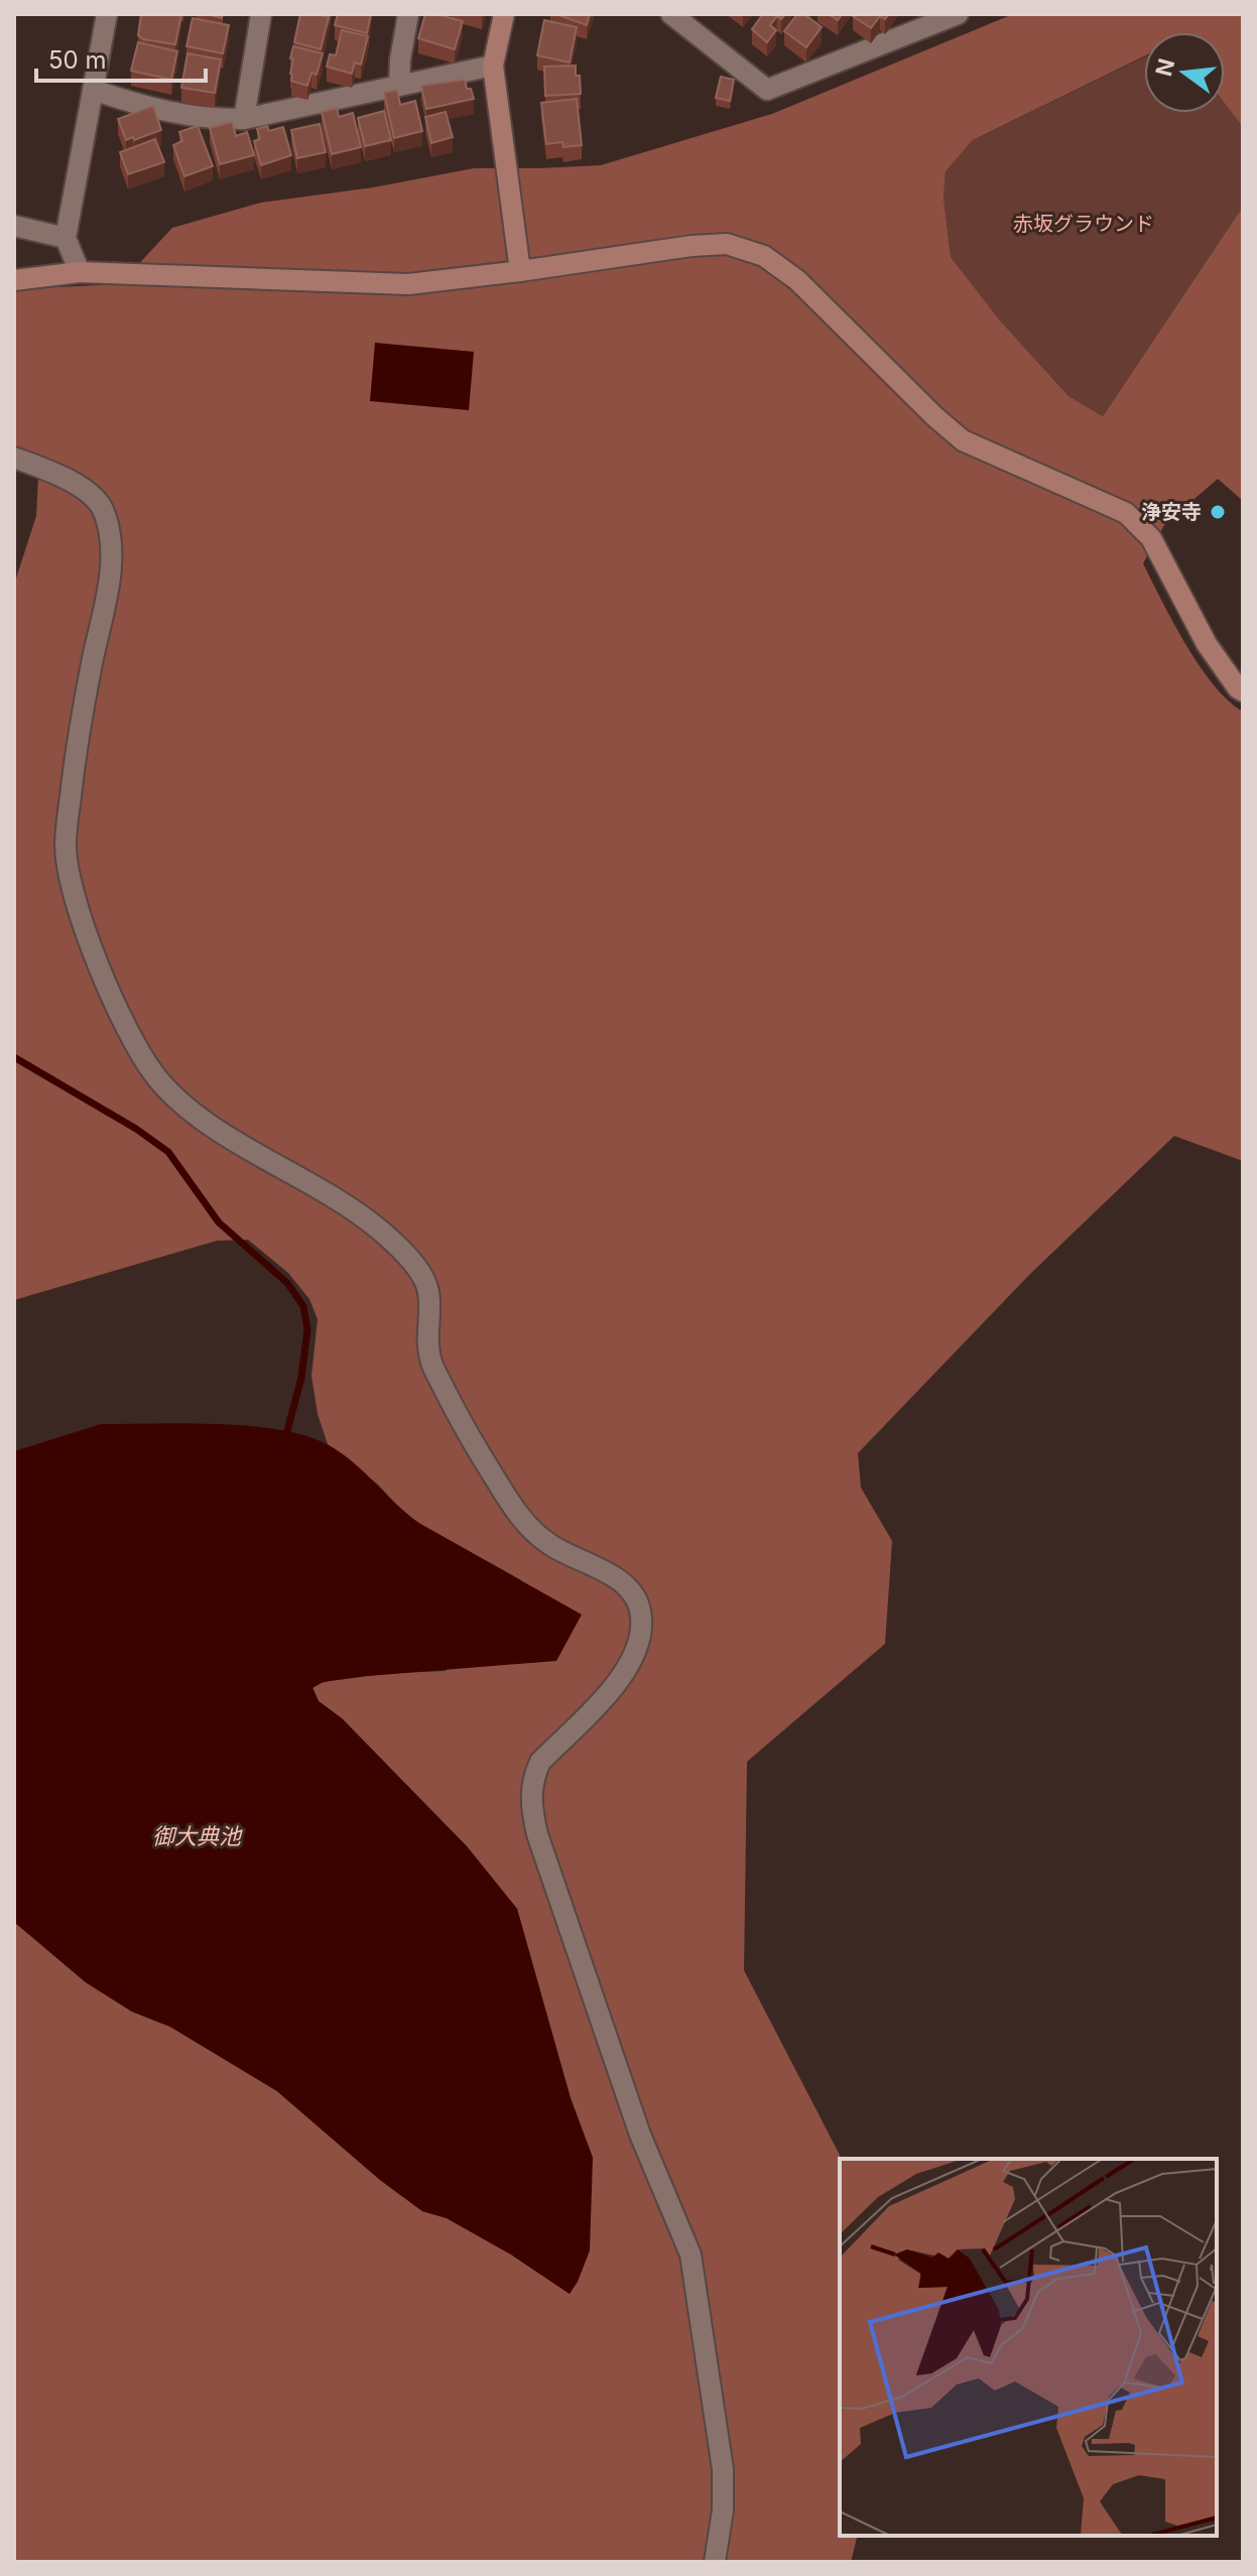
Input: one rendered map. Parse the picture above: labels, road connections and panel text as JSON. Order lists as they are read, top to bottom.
{
  "water": ["御大典池"],
  "parks": ["赤坂グラウンド"],
  "places": ["浄安寺"],
  "scale_bar": "50 m",
  "north": "left"
}
